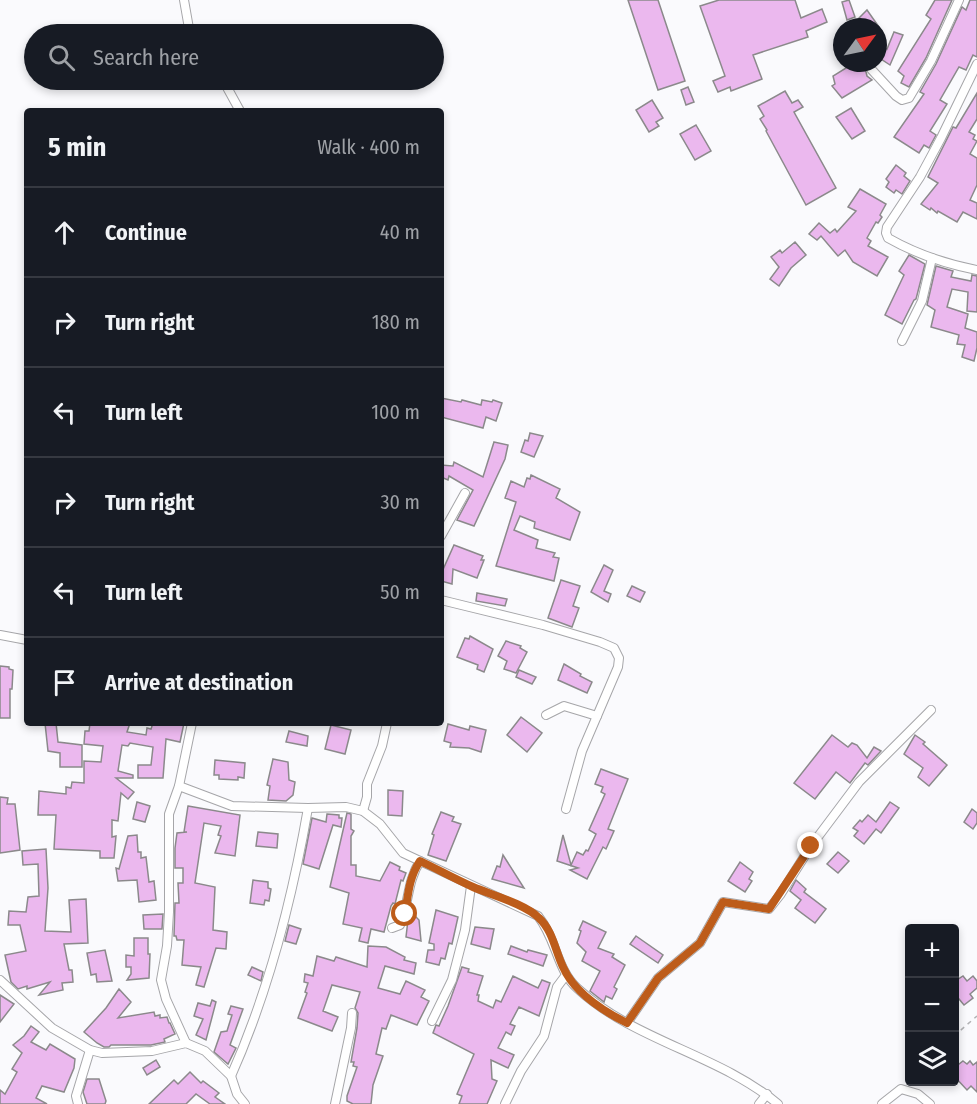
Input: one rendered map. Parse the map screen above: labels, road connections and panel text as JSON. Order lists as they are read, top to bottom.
{
  "north": "top right",
  "page": {
    "search": "Search here",
    "heading": ["5 min", "Walk · 400 m"],
    "list": [
      ["Continue", "40 m"],
      ["Turn right", "180 m"],
      ["Turn left", "100 m"],
      ["Turn right", "30 m"],
      ["Turn left", "50 m"],
      "Arrive at destination"
    ],
    "map_buttons": ["+", "−"]
  }
}
